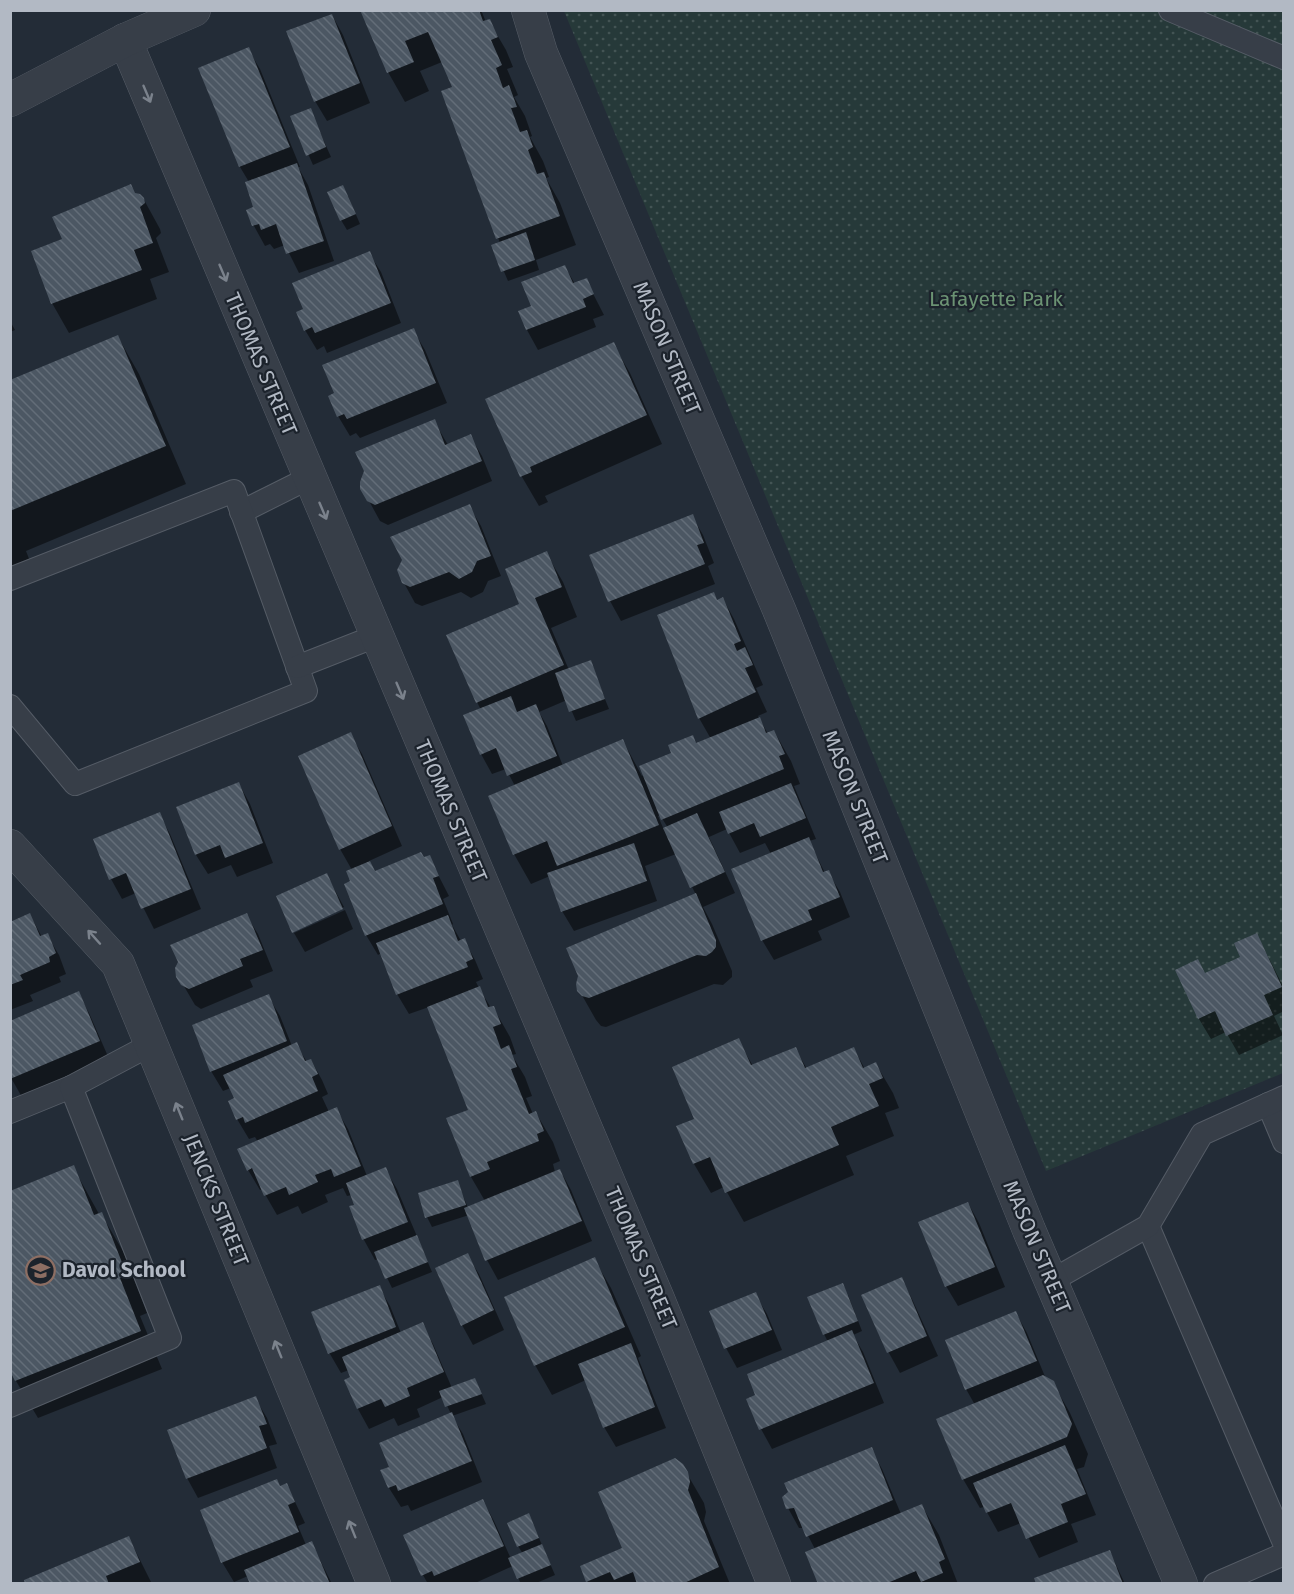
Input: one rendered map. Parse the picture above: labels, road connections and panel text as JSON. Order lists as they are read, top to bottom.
{
  "streets": {
    "street": ["MASON STREET", "THOMAS STREET", "JENCKS STREET"]
  },
  "one_way": ["THOMAS STREET", "JENCKS STREET"],
  "parks": ["Lafayette Park"],
  "places": {
    "school or university": ["Davol School"]
  }
}
